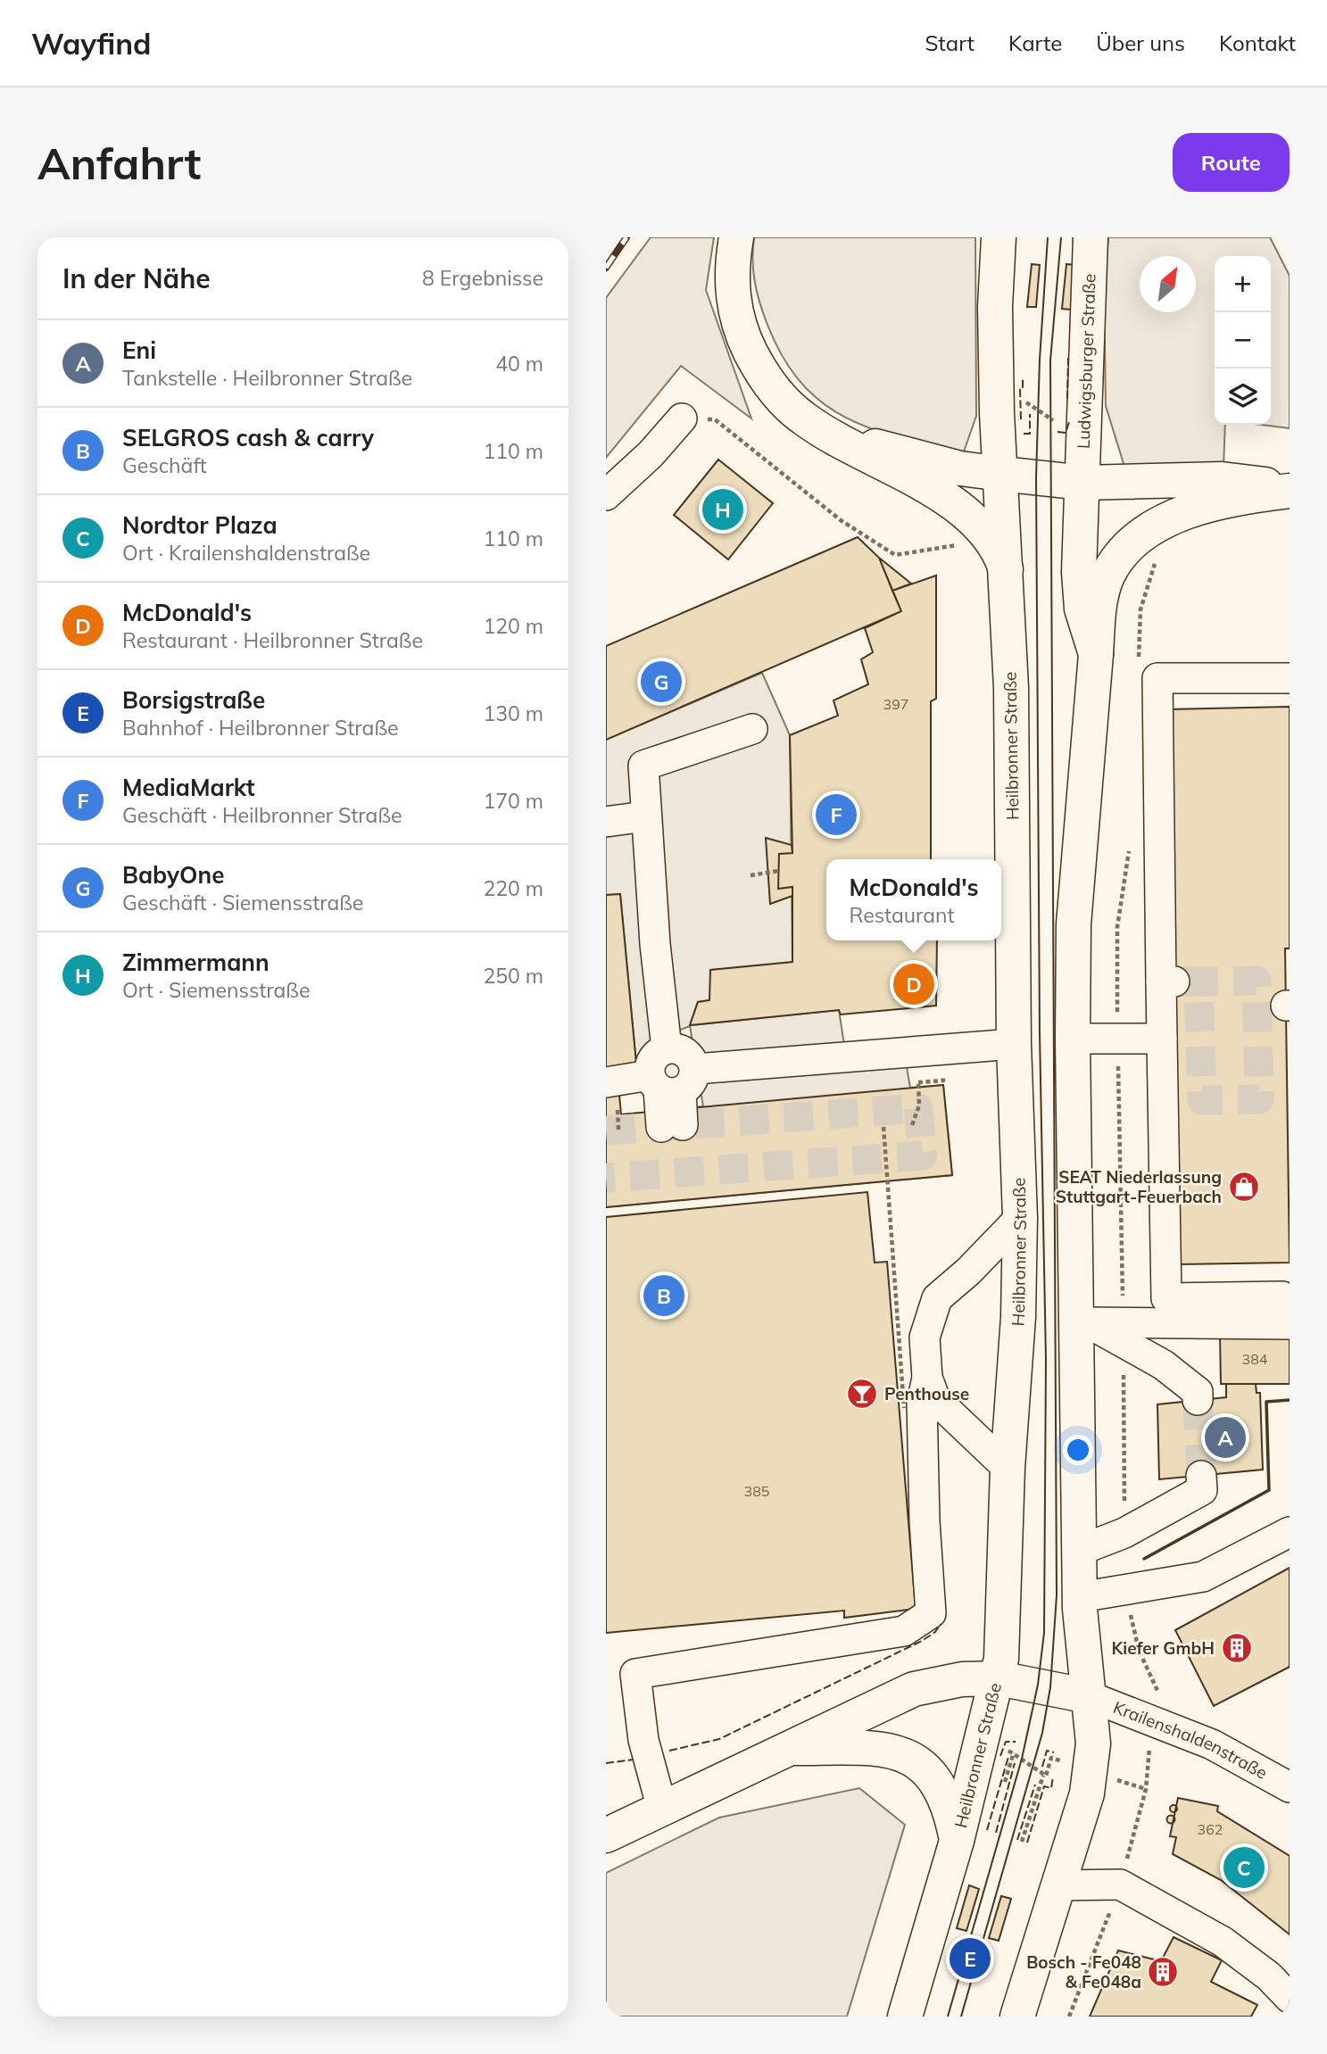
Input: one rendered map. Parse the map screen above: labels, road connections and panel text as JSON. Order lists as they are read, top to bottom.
{
  "streets": {
    "main road": ["Ludwigsburger Straße", "Heilbronner Straße"],
    "street": ["Krailenshaldenstraße"]
  },
  "places": {
    "shop": ["SEAT Niederlassung Stuttgart-Feuerbach"],
    "bar": ["Penthouse"],
    "building": ["Kiefer GmbH", "Bosch - Fe048 & Fe048a"]
  },
  "house_numbers": [
    "397",
    "384",
    "385",
    "362"
  ],
  "north": "top right",
  "page": {
    "header": "Wayfind",
    "nav": [
      "Start",
      "Karte",
      "Über uns",
      "Kontakt"
    ],
    "buttons": "Route",
    "title": "Anfahrt",
    "heading": ["In der Nähe", "8 Ergebnisse"],
    "map_buttons": ["+", "−"],
    "list": [
      {
        "mark": "A",
        "name": "Eni",
        "note": "Tankstelle · Heilbronner Straße",
        "value": "40 m"
      },
      {
        "mark": "B",
        "name": "SELGROS cash & carry",
        "note": "Geschäft",
        "value": "110 m"
      },
      {
        "mark": "C",
        "name": "Nordtor Plaza",
        "note": "Ort · Krailenshaldenstraße",
        "value": "110 m"
      },
      {
        "mark": "D",
        "name": "McDonald's",
        "note": "Restaurant · Heilbronner Straße",
        "value": "120 m"
      },
      {
        "mark": "E",
        "name": "Borsigstraße",
        "note": "Bahnhof · Heilbronner Straße",
        "value": "130 m"
      },
      {
        "mark": "F",
        "name": "MediaMarkt",
        "note": "Geschäft · Heilbronner Straße",
        "value": "170 m"
      },
      {
        "mark": "G",
        "name": "BabyOne",
        "note": "Geschäft · Siemensstraße",
        "value": "220 m"
      },
      {
        "mark": "H",
        "name": "Zimmermann",
        "note": "Ort · Siemensstraße",
        "value": "250 m"
      }
    ],
    "pins": [
      "H",
      "G",
      "F",
      "D",
      "B",
      "A",
      "C",
      "E"
    ],
    "popup": ["McDonald's", "Restaurant"]
  }
}
